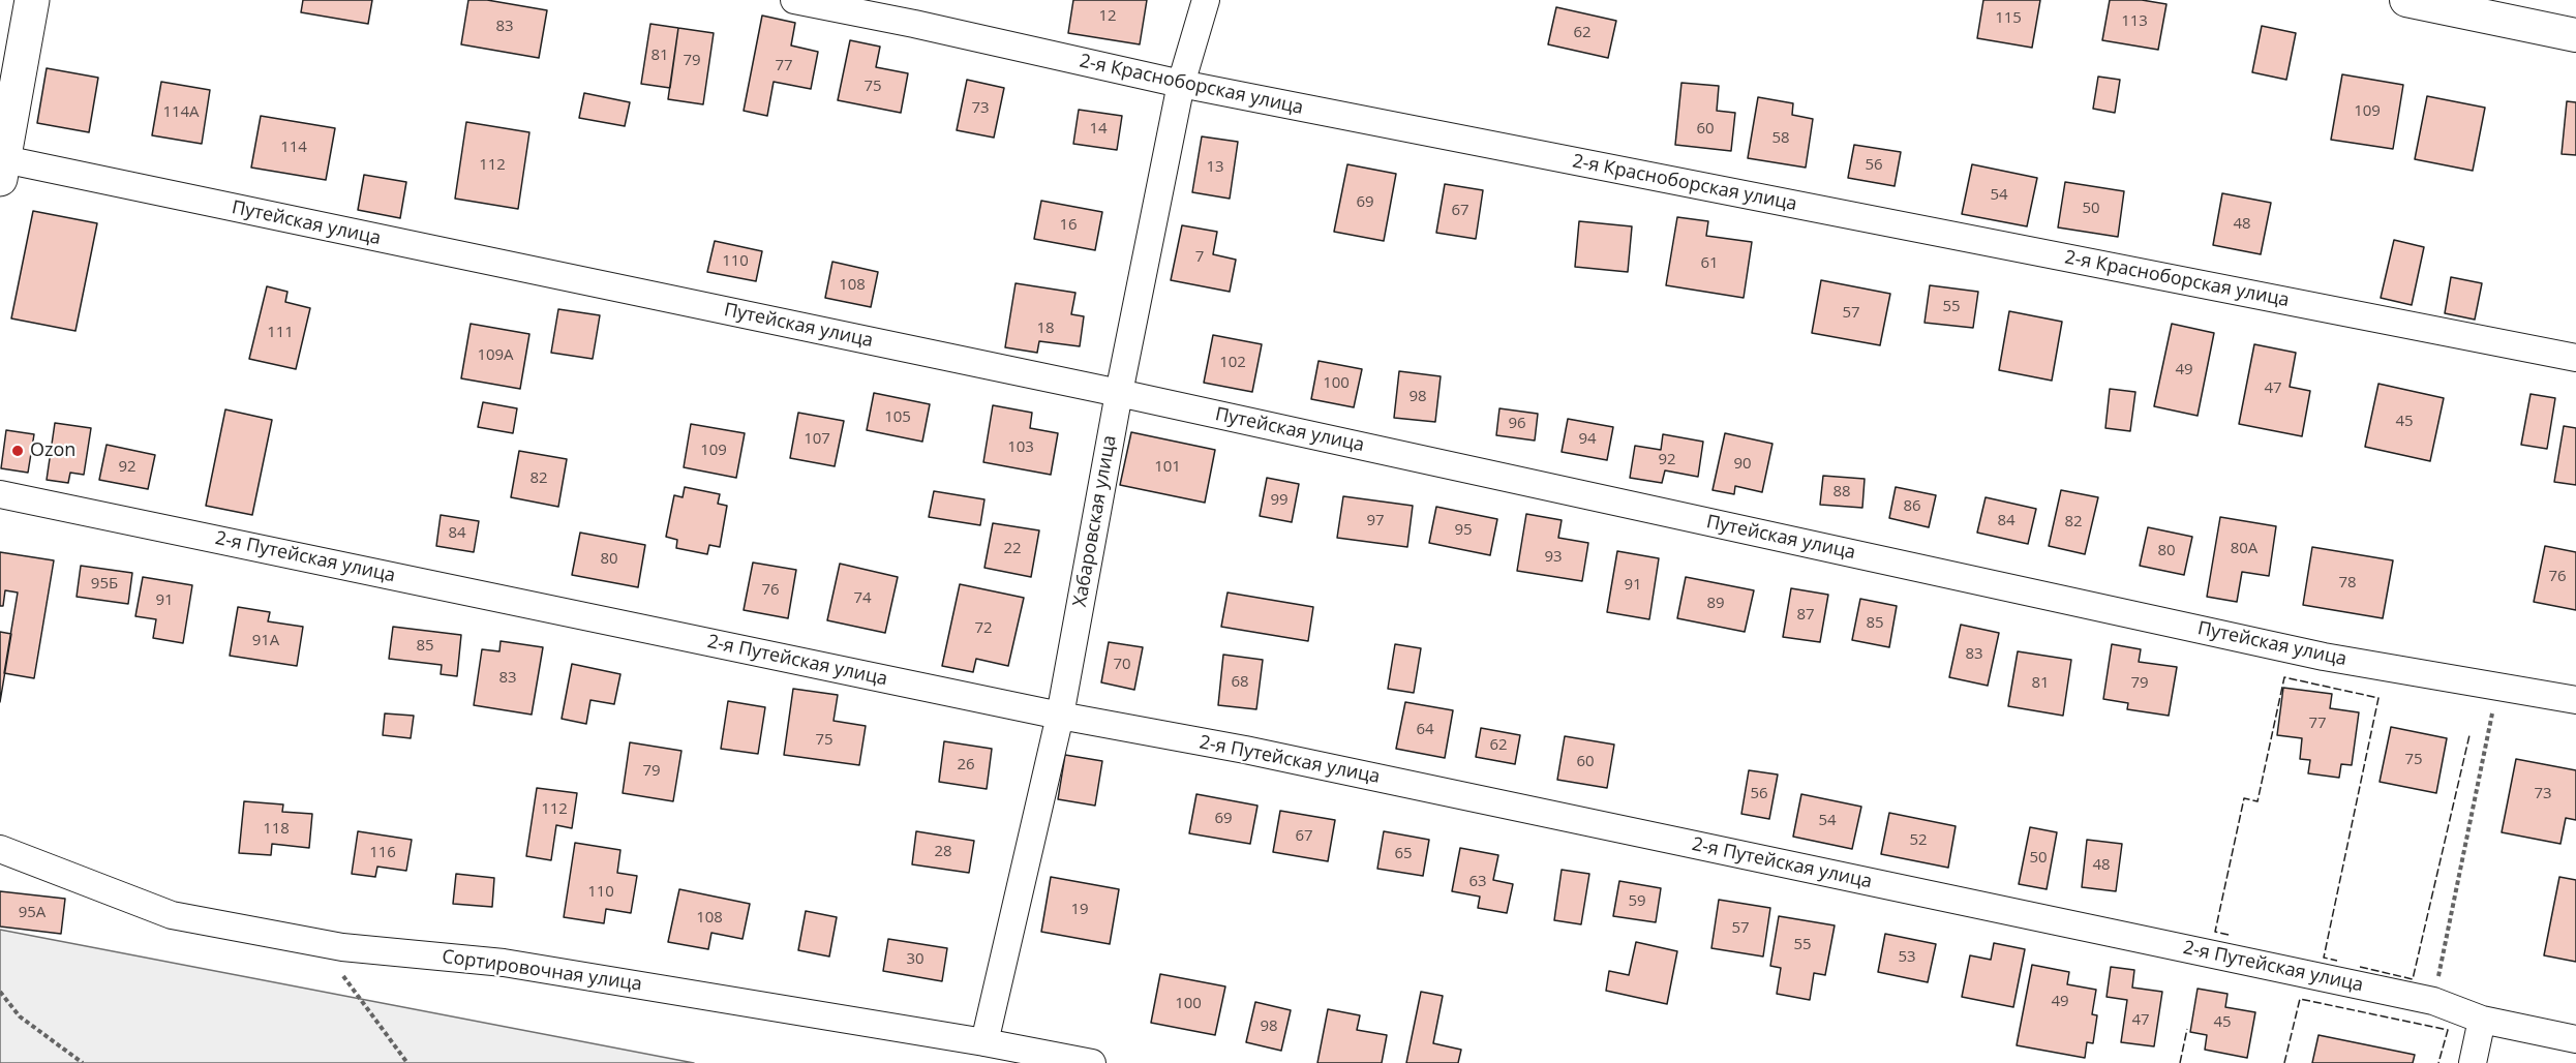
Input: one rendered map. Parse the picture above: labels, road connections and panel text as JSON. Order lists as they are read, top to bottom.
{
  "streets": {
    "street": [
      "2-я Красноборская улица",
      "Путейская улица",
      "Хабаровская улица",
      "2-я Путейская улица",
      "Сортировочная улица"
    ]
  },
  "crossings": [
    ["2-я Красноборская улица", "Хабаровская улица"],
    ["Путейская улица", "Хабаровская улица"],
    ["Хабаровская улица", "2-я Путейская улица"],
    ["Хабаровская улица", "Сортировочная улица"]
  ],
  "places": ["Ozon"],
  "house_numbers": [
    "12",
    "115",
    "113",
    "83",
    "62",
    "81",
    "79",
    "77",
    "75",
    "73",
    "109",
    "114А",
    "14",
    "60",
    "58",
    "114",
    "112",
    "56",
    "13",
    "54",
    "69",
    "50",
    "67",
    "48",
    "16",
    "7",
    "110",
    "61",
    "108",
    "55",
    "57",
    "18",
    "111",
    "109А",
    "102",
    "49",
    "100",
    "47",
    "98",
    "105",
    "45",
    "96",
    "107",
    "94",
    "103",
    "109",
    "92",
    "90",
    "92",
    "101",
    "82",
    "88",
    "99",
    "86",
    "97",
    "84",
    "82",
    "95",
    "84",
    "22",
    "80А",
    "80",
    "93",
    "80",
    "76",
    "78",
    "95Б",
    "91",
    "76",
    "74",
    "91",
    "89",
    "87",
    "85",
    "72",
    "91А",
    "85",
    "83",
    "70",
    "83",
    "68",
    "81",
    "79",
    "77",
    "64",
    "75",
    "62",
    "75",
    "60",
    "26",
    "79",
    "56",
    "73",
    "112",
    "69",
    "54",
    "118",
    "67",
    "52",
    "28",
    "116",
    "65",
    "50",
    "48",
    "63",
    "110",
    "59",
    "19",
    "95А",
    "108",
    "57",
    "55",
    "53",
    "30",
    "49",
    "100",
    "47",
    "45",
    "98"
  ]
}
